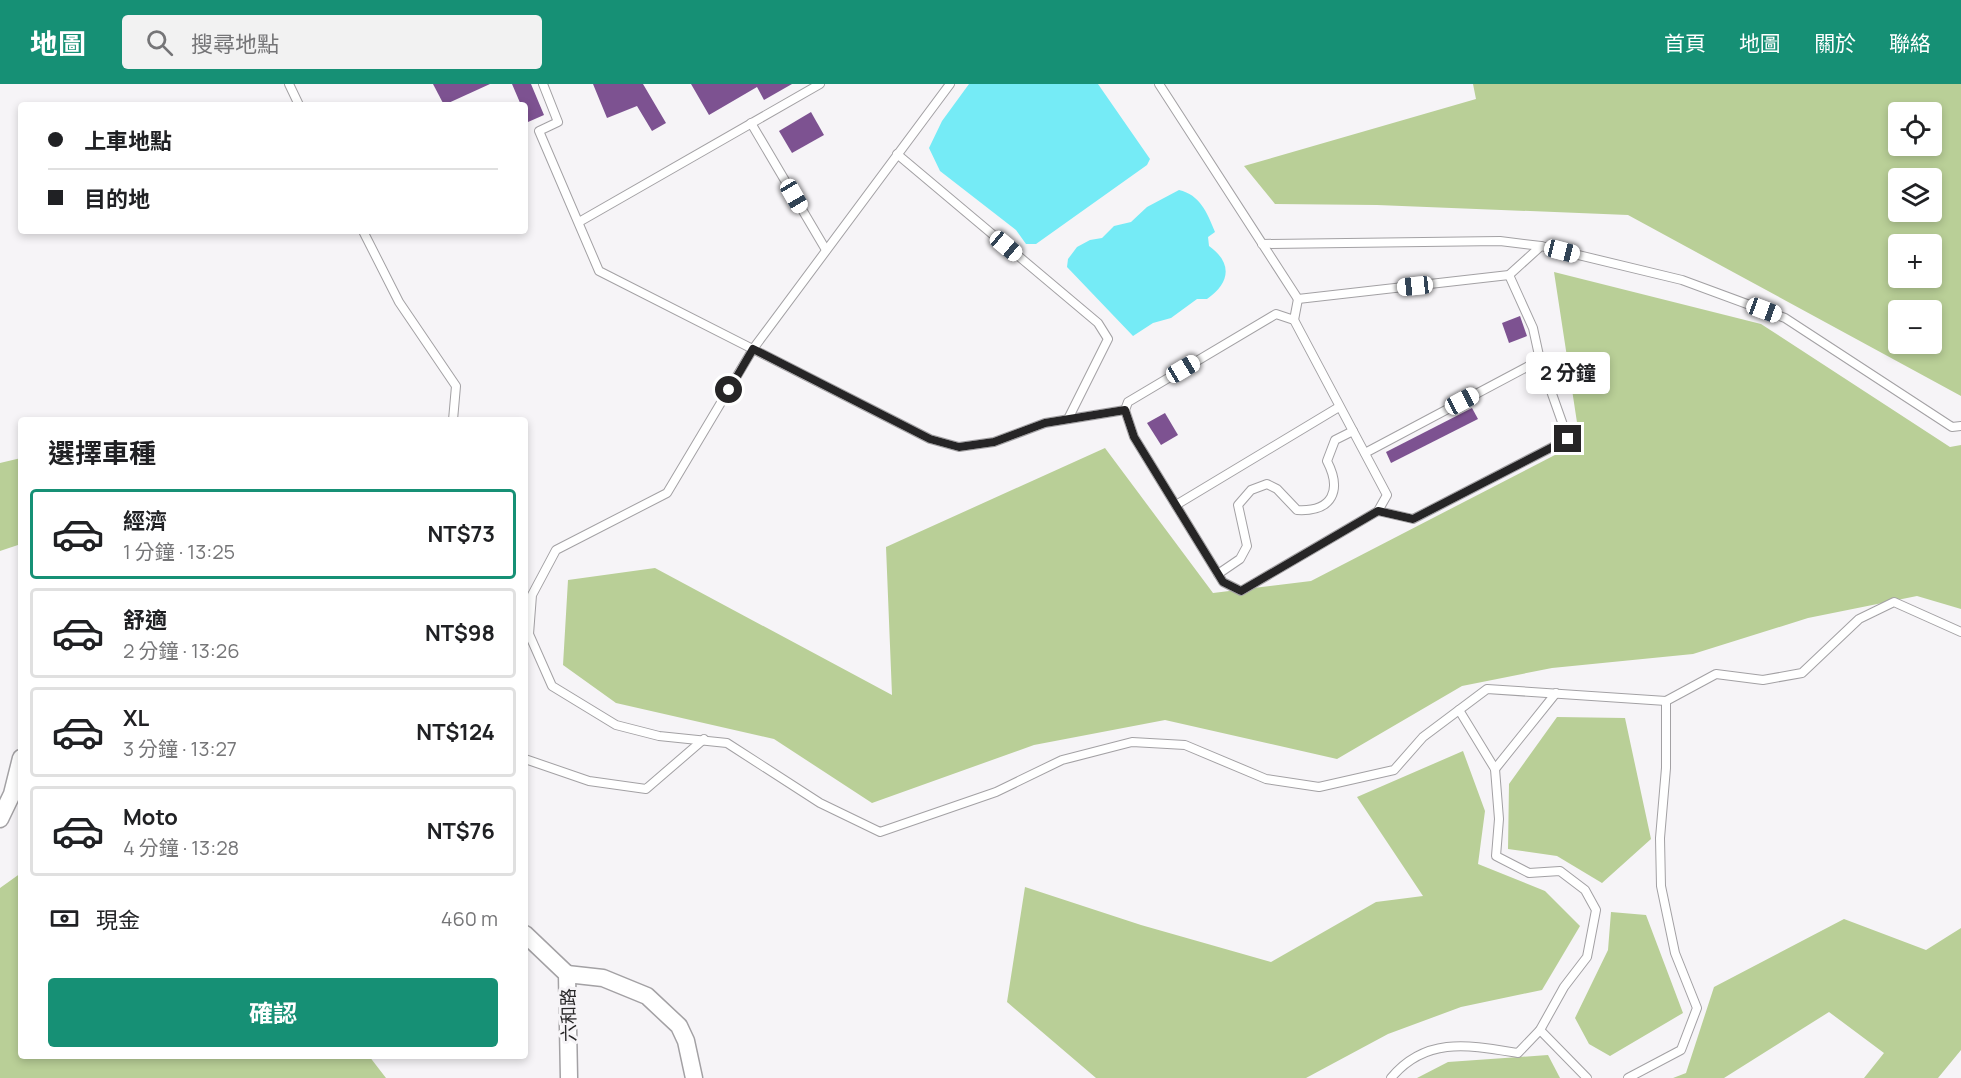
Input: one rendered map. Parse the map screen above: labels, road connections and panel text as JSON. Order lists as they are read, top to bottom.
{
  "streets": {
    "street": ["六和路"]
  },
  "page": {
    "header": "地圖",
    "search": "搜尋地點",
    "nav": [
      "首頁",
      "地圖",
      "關於",
      "聯絡"
    ],
    "map_buttons": ["+", "−"],
    "banner": ["上車地點", "目的地"],
    "bubble": "2 分鐘",
    "heading": "選擇車種",
    "list": [
      {
        "name": "經濟",
        "note": "1 分鐘 · 13:25",
        "value": "NT$73"
      },
      {
        "name": "舒適",
        "note": "2 分鐘 · 13:26",
        "value": "NT$98"
      },
      {
        "name": "XL",
        "note": "3 分鐘 · 13:27",
        "value": "NT$124"
      },
      {
        "name": "Moto",
        "note": "4 分鐘 · 13:28",
        "value": "NT$76"
      }
    ],
    "pay": ["現金", "460 m"],
    "buttons": "確認"
  }
}
